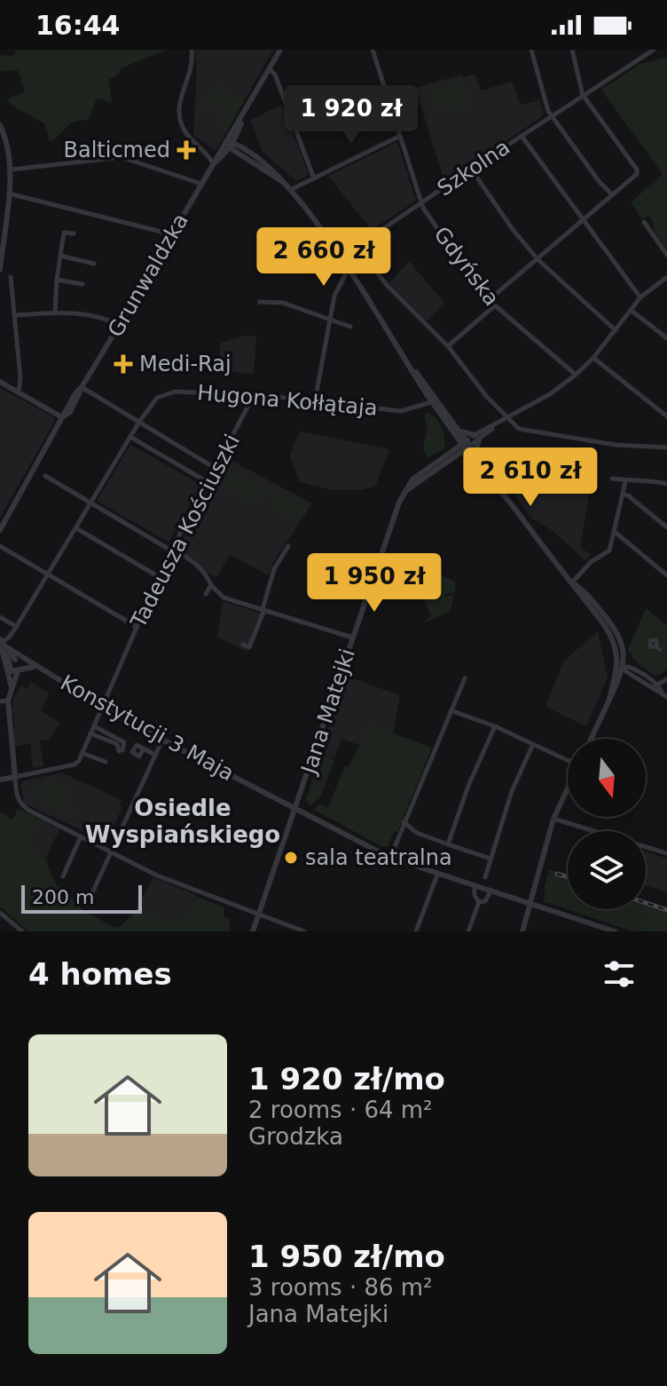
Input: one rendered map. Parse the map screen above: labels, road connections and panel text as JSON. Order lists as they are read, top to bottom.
{
  "streets": {
    "street": [
      "Szkolna",
      "Gdyńska",
      "Grunwaldzka",
      "Hugona Kołłątaja",
      "Tadeusza Kościuszki",
      "Jana Matejki",
      "Konstytucji 3 Maja"
    ]
  },
  "crossings": [
    ["Szkolna", "Gdyńska"],
    ["Szkolna", "Hugona Kołłątaja"],
    ["Hugona Kołłątaja", "Tadeusza Kościuszki"],
    ["Hugona Kołłątaja", "Konstytucji 3 Maja"],
    ["Tadeusza Kościuszki", "Konstytucji 3 Maja"],
    ["Jana Matejki", "Konstytucji 3 Maja"]
  ],
  "districts": ["Osiedle Wyspiańskiego"],
  "places": {
    "health": ["Balticmed", "Medi-Raj"],
    "other": ["sala teatralna"]
  },
  "scale_bar": "200 m",
  "north": "bottom",
  "page": {
    "status": "16:44",
    "price": [
      "1 920 zł",
      "2 660 zł",
      "2 610 zł",
      "1 950 zł"
    ],
    "scale": "200 m",
    "heading": "4 homes",
    "list": [
      {
        "name": "1 920 zł/mo",
        "note": "2 rooms · 64 m² · Grodzka"
      },
      {
        "name": "1 950 zł/mo",
        "note": "3 rooms · 86 m² · Jana Matejki"
      }
    ]
  }
}
